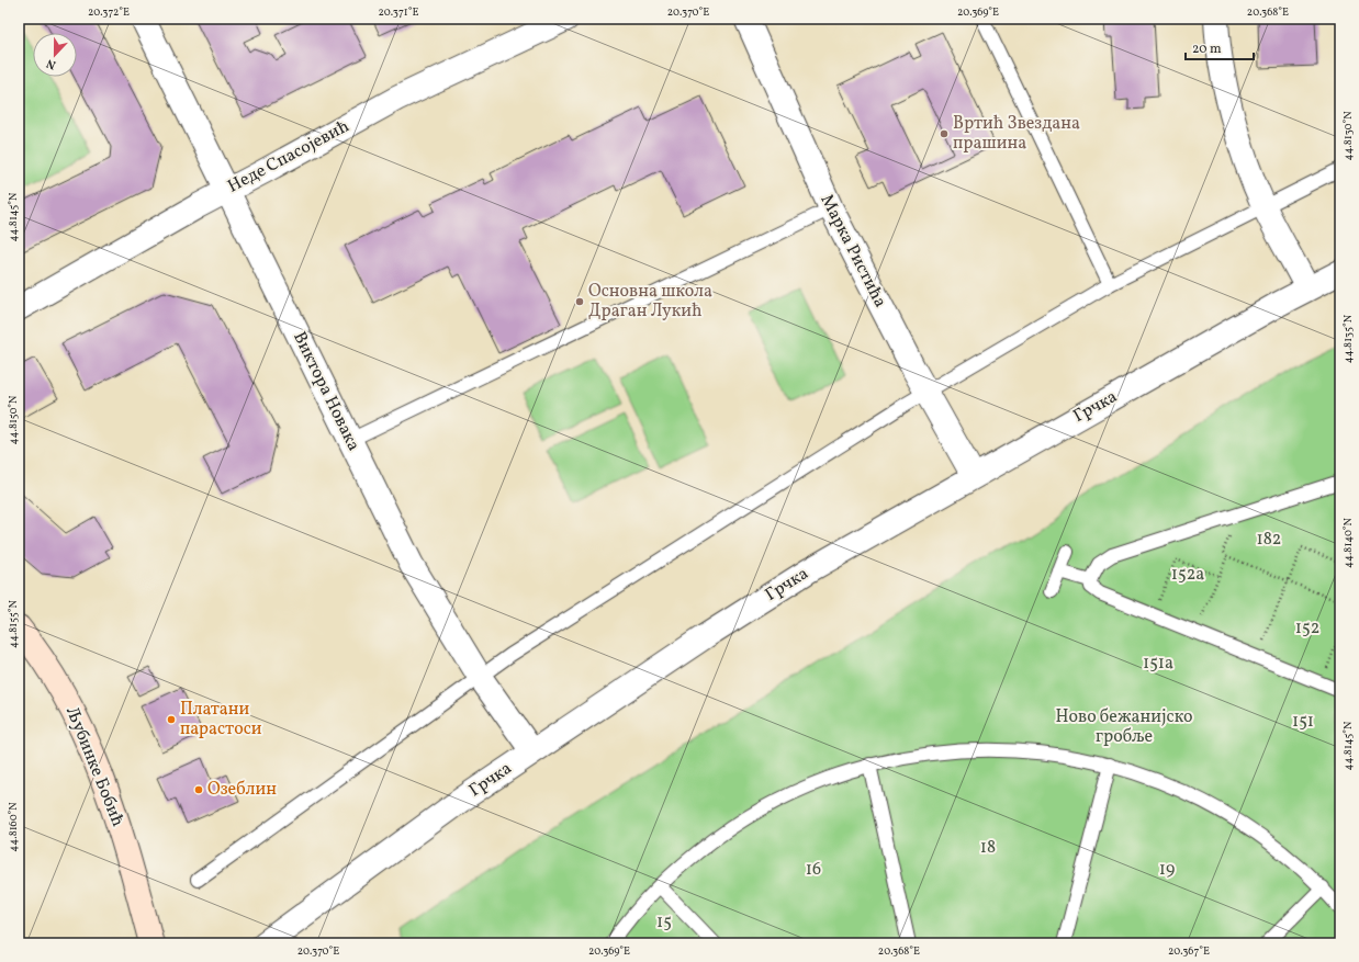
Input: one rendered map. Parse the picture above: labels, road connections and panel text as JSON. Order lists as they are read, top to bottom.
{
  "streets": {
    "main road": ["Љубинке Бобић"],
    "street": [
      "Неде Спасојевић",
      "Марка Ристића",
      "Виктора Новака",
      "Грчка"
    ]
  },
  "crossings": [
    ["Неде Спасојевић", "Виктора Новака"],
    ["Марка Ристића", "Грчка"],
    ["Виктора Новака", "Грчка"]
  ],
  "parks": [
    "182",
    "152a",
    "152",
    "151a",
    "Ново бежанијско гробље",
    "151",
    "18",
    "16",
    "19",
    "15"
  ],
  "places": [
    "Вртић Звездана прашина",
    "Основна школа Драган Лукић",
    "Платани парастоси",
    "Озеблин"
  ],
  "scale_bar": "20 m",
  "north": "bottom",
  "coordinates": [
    "20.372°E",
    "20.371°E",
    "20.370°E",
    "20.369°E",
    "20.368°E",
    "44.8130°N",
    "44.8145°N",
    "44.8135°N",
    "44.8150°N",
    "44.8140°N",
    "44.8155°N",
    "44.8160°N",
    "20.367°E"
  ]
}
